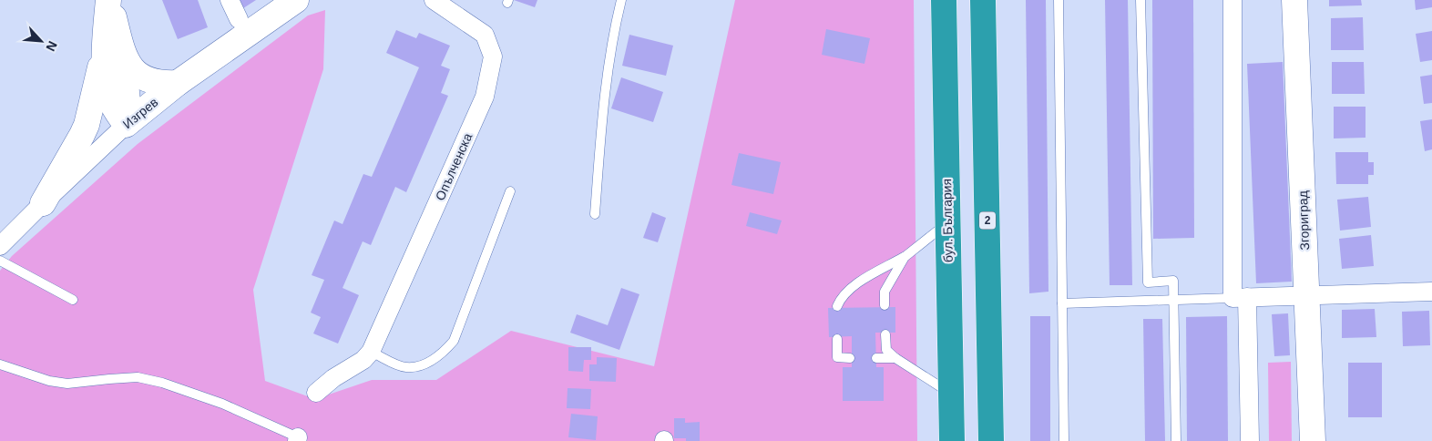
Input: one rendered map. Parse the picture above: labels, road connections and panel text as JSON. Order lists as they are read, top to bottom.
{
  "streets": {
    "highway": ["бул. България", "2"],
    "main road": ["Изгрев", "Згориград"],
    "street": ["Опълченска"]
  },
  "north": "bottom right"
}
